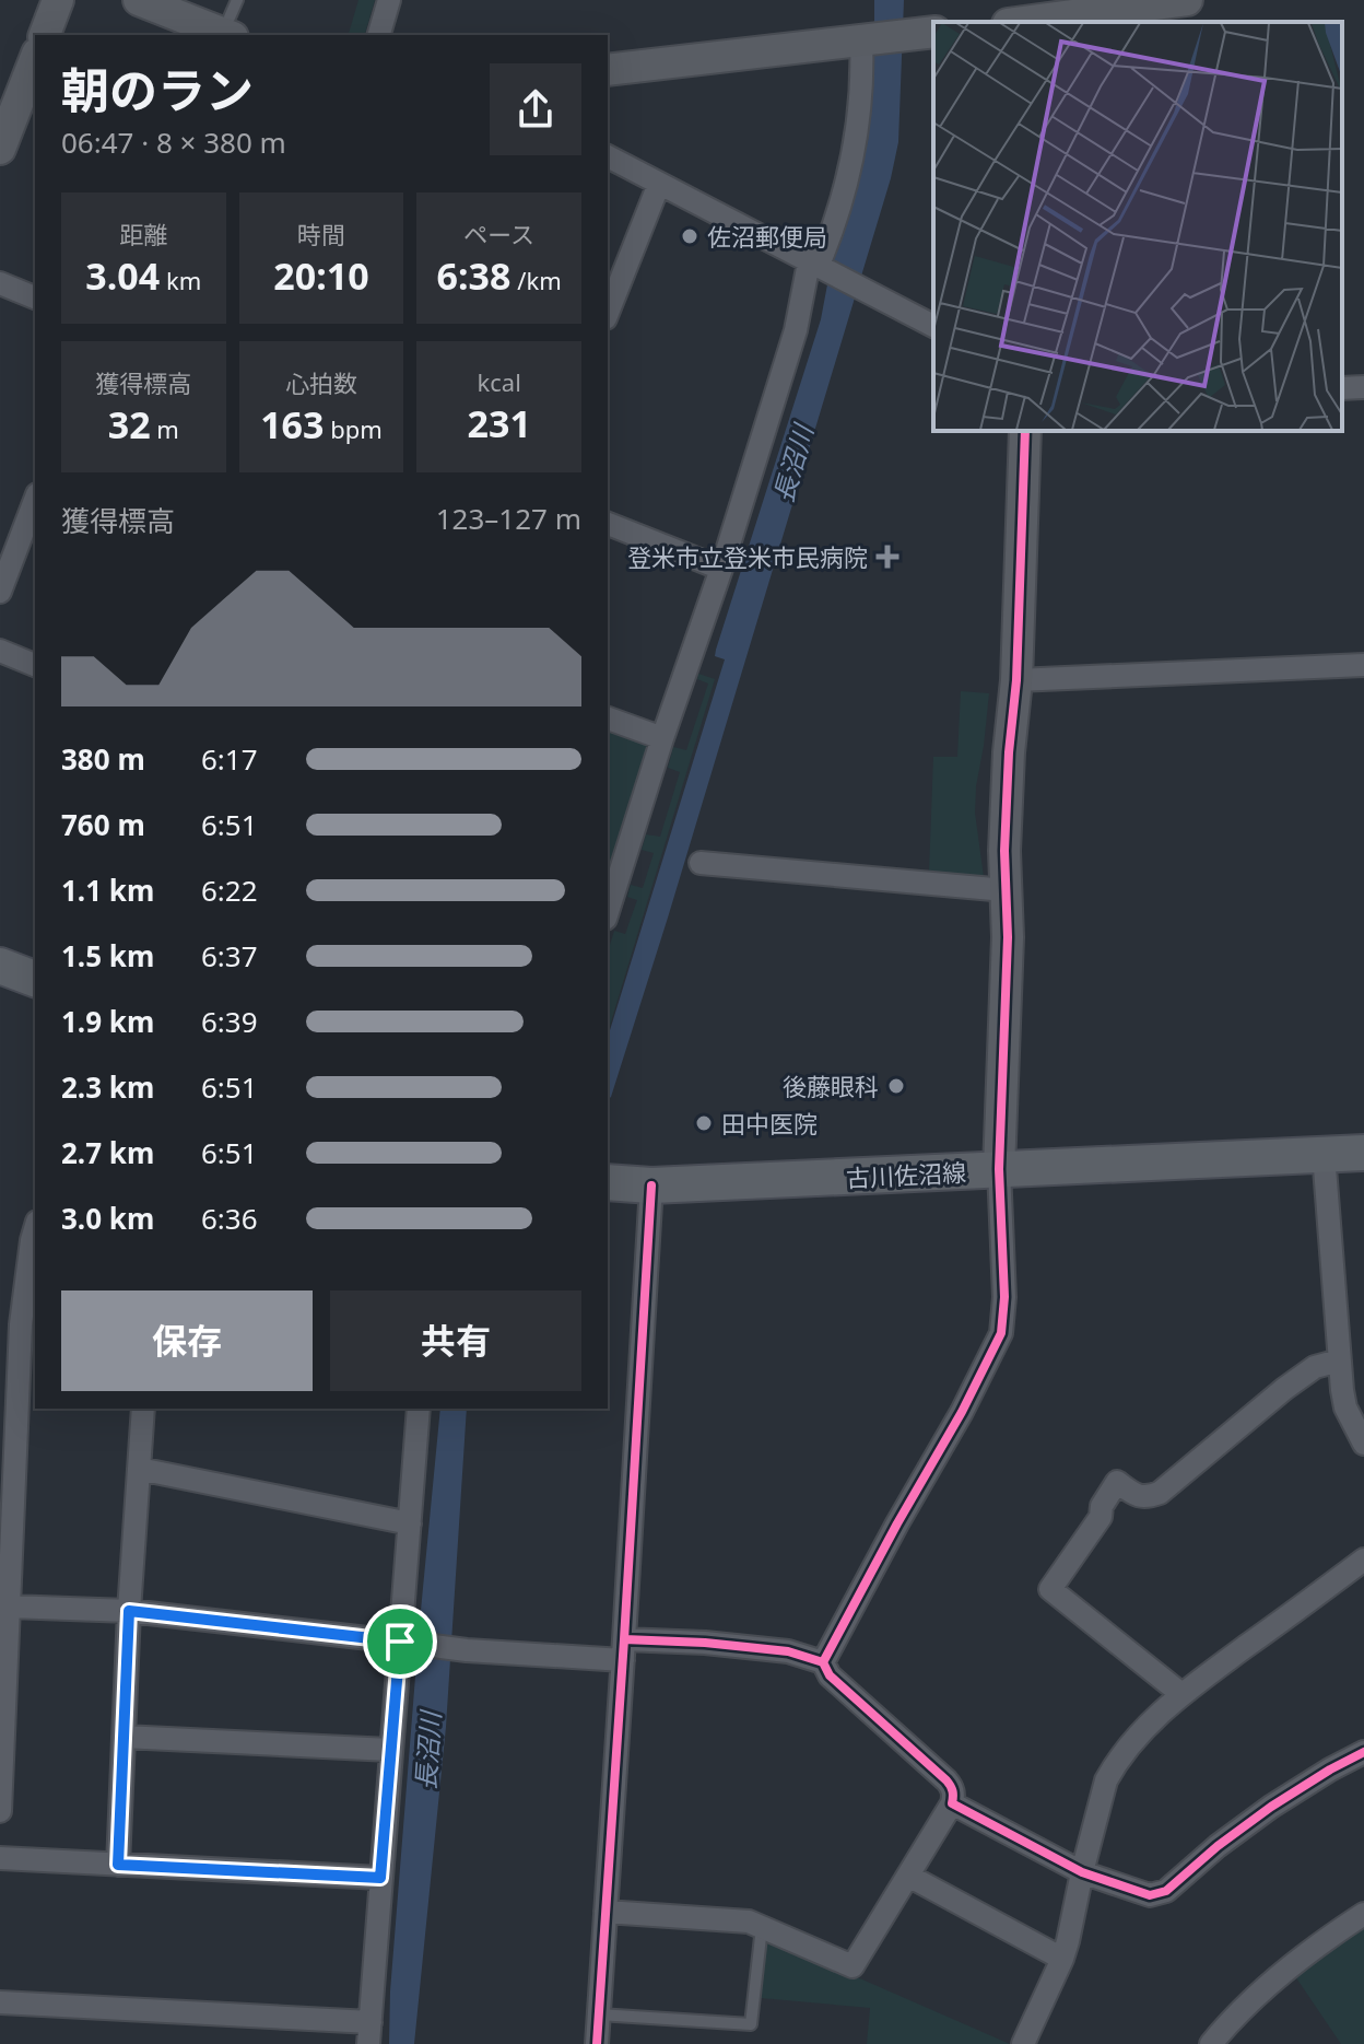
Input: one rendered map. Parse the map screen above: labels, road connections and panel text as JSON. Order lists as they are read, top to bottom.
{
  "streets": {
    "main road": ["古川佐沼線"]
  },
  "water": ["長沼川"],
  "places": {
    "other": ["佐沼郵便局", "後藤眼科", "田中医院"],
    "health": ["登米市立登米市民病院"]
  },
  "page": {
    "heading": ["朝のラン", "06:47 · 8 × 380 m"],
    "stats": [
      ["距離", "3.04 km"],
      ["時間", "20:10"],
      ["ペース", "6:38 /km"],
      ["獲得標高", "32 m"],
      ["心拍数", "163 bpm"],
      ["kcal", "231"]
    ],
    "chart": ["獲得標高", "123–127 m"],
    "list": [
      {
        "name": "380 m",
        "note": "6:17"
      },
      {
        "name": "760 m",
        "note": "6:51"
      },
      {
        "name": "1.1 km",
        "note": "6:22"
      },
      {
        "name": "1.5 km",
        "note": "6:37"
      },
      {
        "name": "1.9 km",
        "note": "6:39"
      },
      {
        "name": "2.3 km",
        "note": "6:51"
      },
      {
        "name": "2.7 km",
        "note": "6:51"
      },
      {
        "name": "3.0 km",
        "note": "6:36"
      }
    ],
    "buttons": ["保存", "共有"]
  }
}
